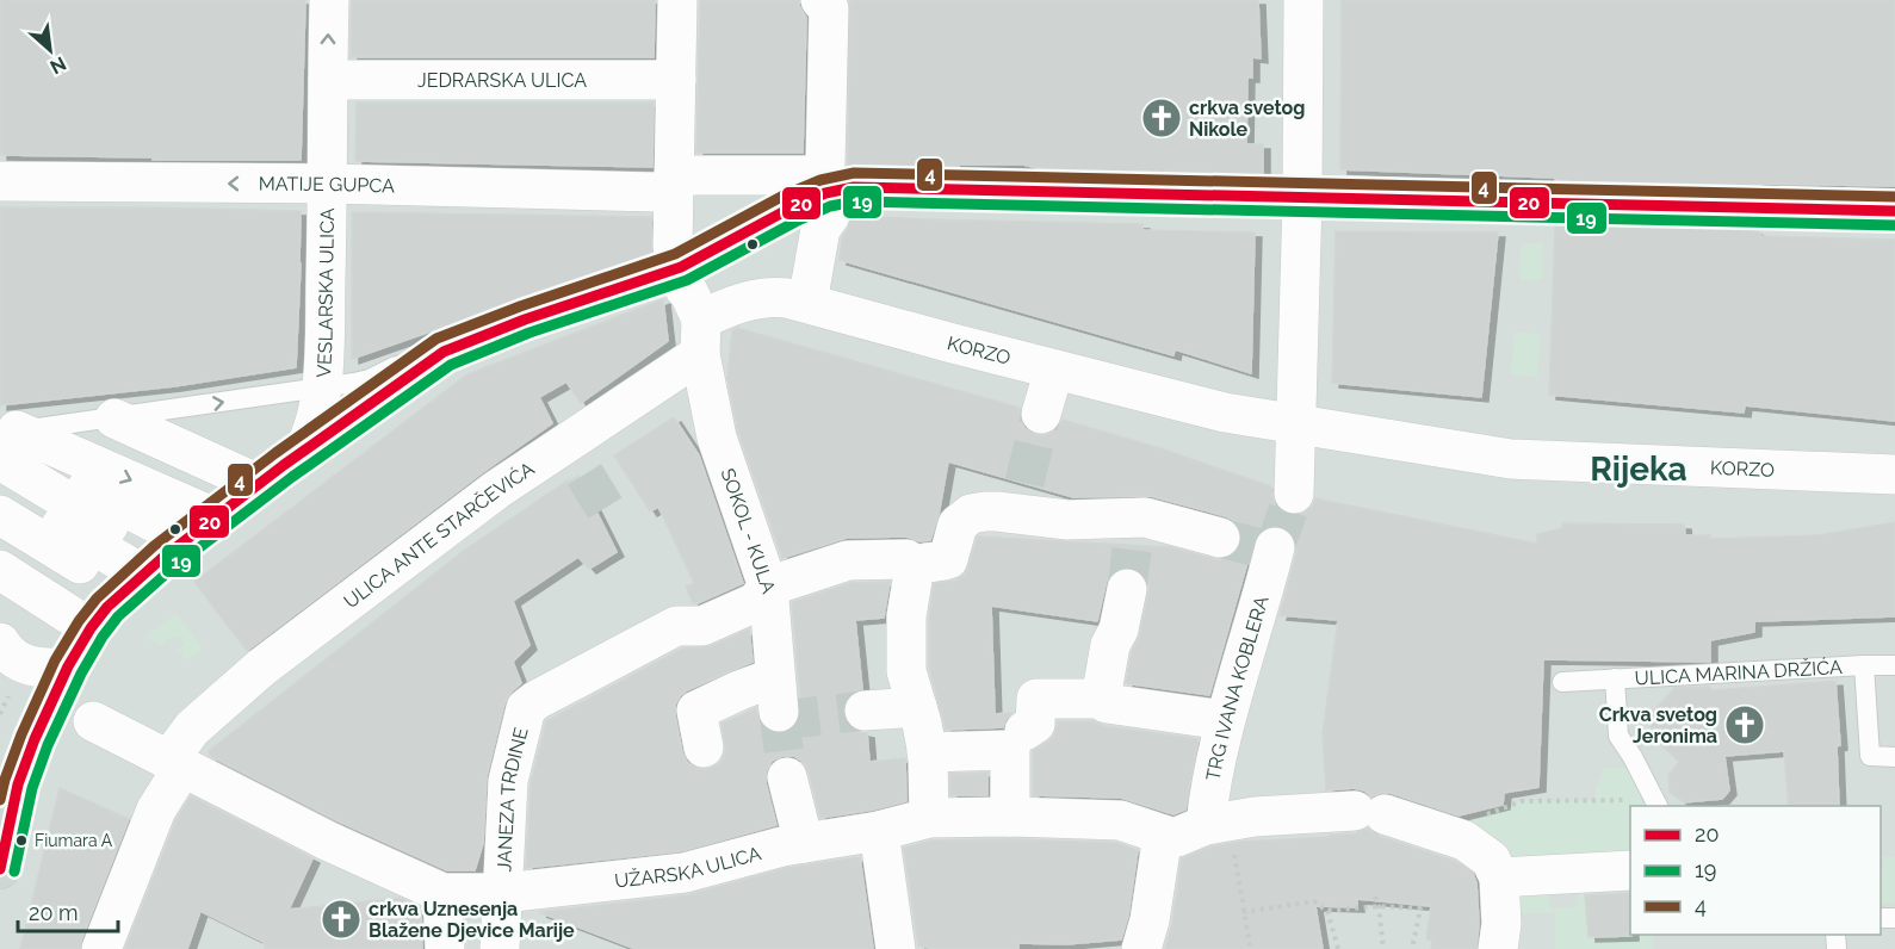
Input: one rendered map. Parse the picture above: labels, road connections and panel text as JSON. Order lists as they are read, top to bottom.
{
  "streets": {
    "street": [
      "JEDRARSKA ULICA",
      "MATIJE GUPCA",
      "VESLARSKA ULICA",
      "KORZO",
      "SOKOL - KULA",
      "ULICA ANTE STARČEVIĆA",
      "TRG IVANA KOBLERA",
      "JANEZA TRDINE",
      "UŽARSKA ULICA"
    ],
    "lane": ["ULICA MARINA DRŽIĆA"]
  },
  "crossings": [
    ["JEDRARSKA ULICA", "VESLARSKA ULICA"],
    ["MATIJE GUPCA", "VESLARSKA ULICA"],
    ["KORZO", "SOKOL - KULA"],
    ["KORZO", "ULICA ANTE STARČEVIĆA"],
    ["SOKOL - KULA", "ULICA ANTE STARČEVIĆA"],
    ["SOKOL - KULA", "JANEZA TRDINE"],
    ["ULICA ANTE STARČEVIĆA", "UŽARSKA ULICA"],
    ["TRG IVANA KOBLERA", "UŽARSKA ULICA"],
    ["JANEZA TRDINE", "UŽARSKA ULICA"]
  ],
  "districts": ["Rijeka"],
  "places": {
    "church": ["crkva svetog Nikole", "Crkva svetog Jeronima", "crkva Uznesenja Blažene Djevice Marije"],
    "other": ["Fiumara A"]
  },
  "lines": ["transit line 4", "transit line 20", "transit line 19"],
  "legend": ["20", "19", "4"],
  "scale_bar": "20 m",
  "north": "bottom right"
}
